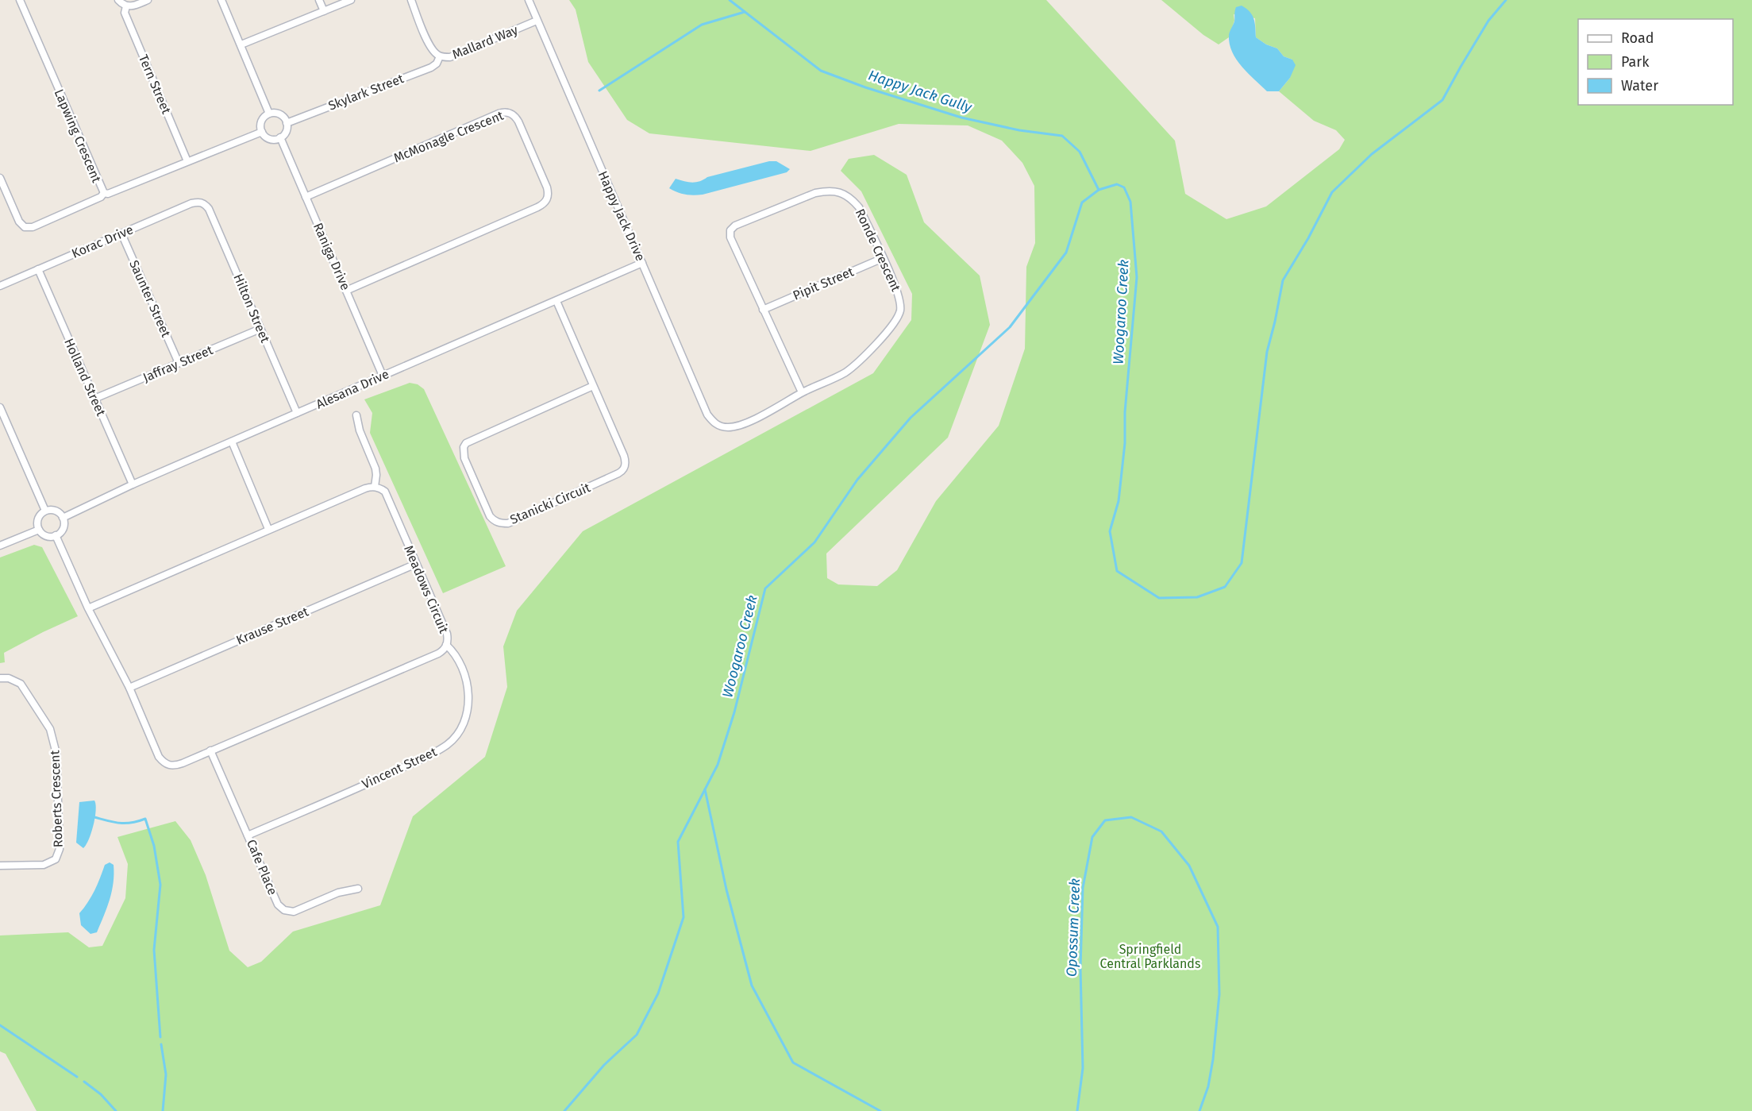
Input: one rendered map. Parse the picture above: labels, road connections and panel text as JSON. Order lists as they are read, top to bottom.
{
  "streets": {
    "street": [
      "Mallard Way",
      "Tern Street",
      "Skylark Street",
      "Lapwing Crescent",
      "McMonagle Crescent",
      "Happy Jack Drive",
      "Korac Drive",
      "Ronde Crescent",
      "Raniga Drive",
      "Pipit Street",
      "Saunter Street",
      "Hilton Street",
      "Jaffray Street",
      "Holland Street",
      "Alesana Drive",
      "Stanicki Circuit",
      "Meadows Circuit",
      "Krause Street",
      "Vincent Street",
      "Roberts Crescent",
      "Cafe Place"
    ]
  },
  "crossings": [
    ["Mallard Way", "Skylark Street"],
    ["Mallard Way", "Happy Jack Drive"],
    ["Tern Street", "Lapwing Crescent"],
    ["Skylark Street", "Lapwing Crescent"],
    ["Skylark Street", "Raniga Drive"],
    ["Lapwing Crescent", "Raniga Drive"],
    ["McMonagle Crescent", "Raniga Drive"],
    ["Happy Jack Drive", "Ronde Crescent"],
    ["Happy Jack Drive", "Alesana Drive"],
    ["Korac Drive", "Saunter Street"],
    ["Korac Drive", "Hilton Street"],
    ["Korac Drive", "Holland Street"],
    ["Ronde Crescent", "Pipit Street"],
    ["Raniga Drive", "Alesana Drive"],
    ["Saunter Street", "Jaffray Street"],
    ["Hilton Street", "Jaffray Street"],
    ["Hilton Street", "Alesana Drive"],
    ["Jaffray Street", "Holland Street"],
    ["Holland Street", "Alesana Drive"],
    ["Alesana Drive", "Stanicki Circuit"],
    ["Alesana Drive", "Meadows Circuit"],
    ["Meadows Circuit", "Krause Street"],
    ["Meadows Circuit", "Vincent Street"],
    ["Meadows Circuit", "Cafe Place"],
    ["Vincent Street", "Cafe Place"]
  ],
  "water": ["Happy Jack Gully", "Woogaroo Creek", "Opossum Creek"],
  "parks": ["Springfield Central Parklands"],
  "legend": ["Road", "Park", "Water"]
}
